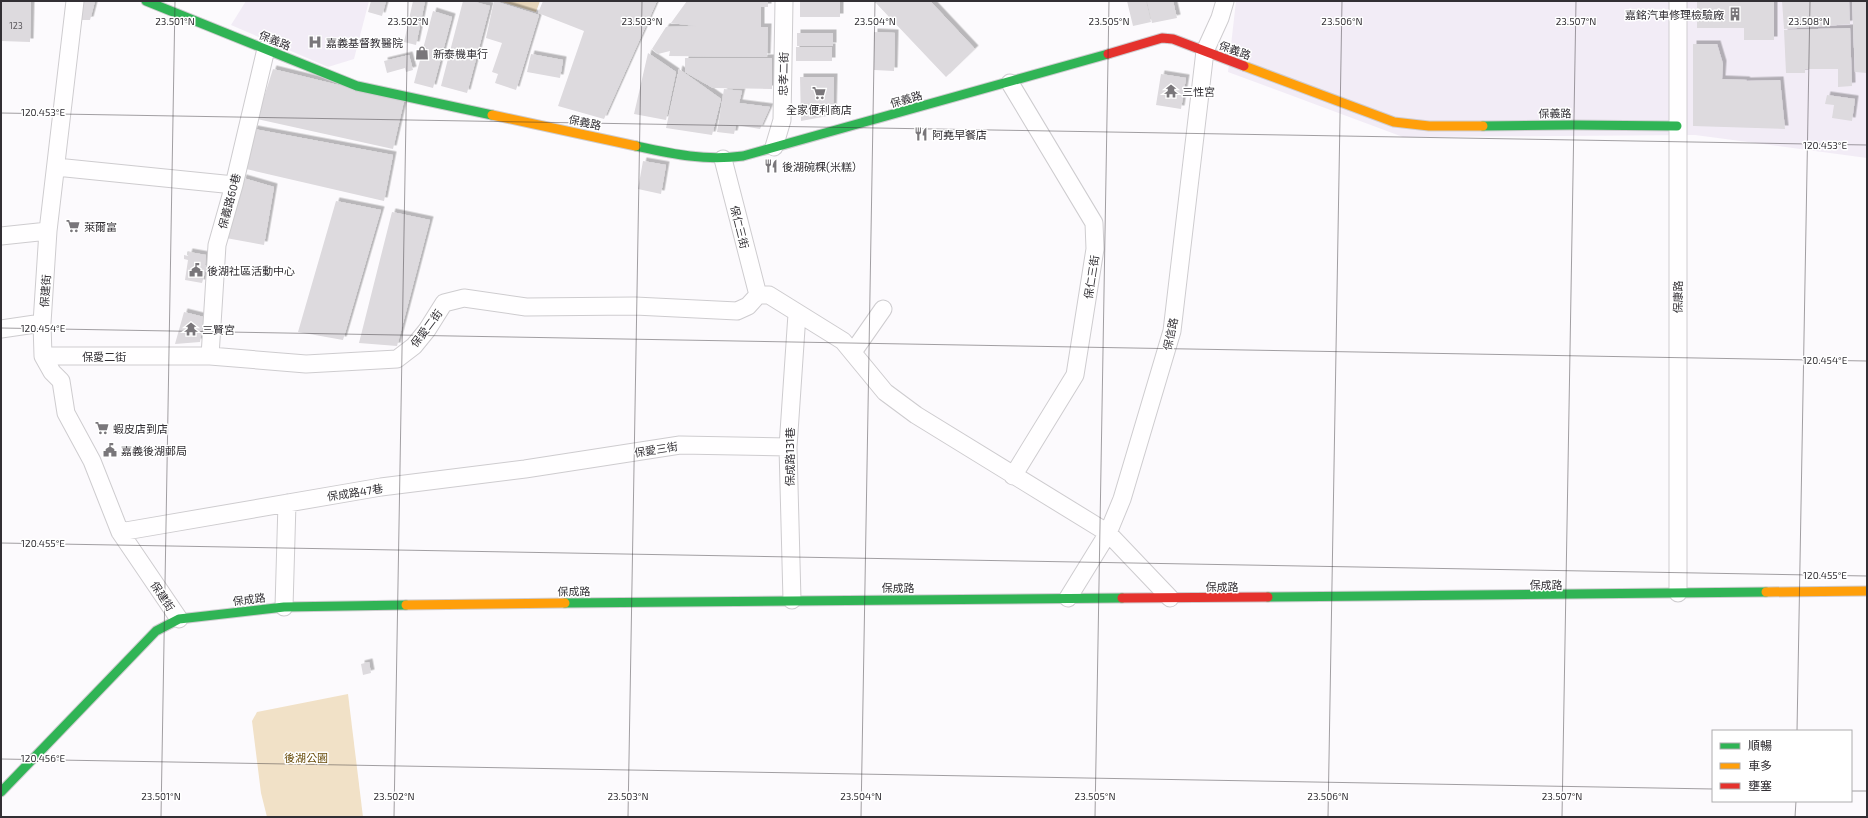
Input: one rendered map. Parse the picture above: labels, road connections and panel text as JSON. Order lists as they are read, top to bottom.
{
  "streets": {
    "street": [
      "保義路",
      "忠孝二街",
      "保義路60巷",
      "保仁三街",
      "保建街",
      "保康路",
      "保愛二街",
      "保信路",
      "保愛三街",
      "保成路131巷",
      "保成路47巷",
      "保成路"
    ]
  },
  "crossings": [
    ["保義路", "忠孝二街"],
    ["保義路", "保義路60巷"],
    ["保義路", "保仁三街"],
    ["保義路", "保康路"],
    ["保義路", "保信路"],
    ["保義路60巷", "保愛二街"],
    ["保仁三街", "保愛二街"],
    ["保建街", "保愛二街"],
    ["保建街", "保成路47巷"],
    ["保建街", "保成路"],
    ["保康路", "保成路"],
    ["保信路", "保成路"],
    ["保愛三街", "保成路131巷"],
    ["保愛三街", "保成路47巷"],
    ["保成路131巷", "保成路"]
  ],
  "parks": ["後湖公園"],
  "places": {
    "building": ["嘉銘汽車修理檢驗廠"],
    "hospital": ["嘉義基督教醫院"],
    "shop": ["新泰機車行"],
    "temple": ["三性宮", "三賢宮"],
    "supermarket": ["全家便利商店", "萊爾富", "蝦皮店到店"],
    "restaurant": ["阿堯早餐店", "後湖碗粿(米糕）"],
    "public building": ["後湖社區活動中心", "嘉義後湖郵局"]
  },
  "house_numbers": ["123"],
  "legend": ["順暢", "車多", "壅塞"],
  "coordinates": [
    "23.501°N",
    "23.502°N",
    "23.503°N",
    "23.504°N",
    "23.505°N",
    "23.506°N",
    "23.507°N",
    "23.508°N",
    "120.453°E",
    "120.454°E",
    "120.455°E",
    "120.456°E"
  ]
}
